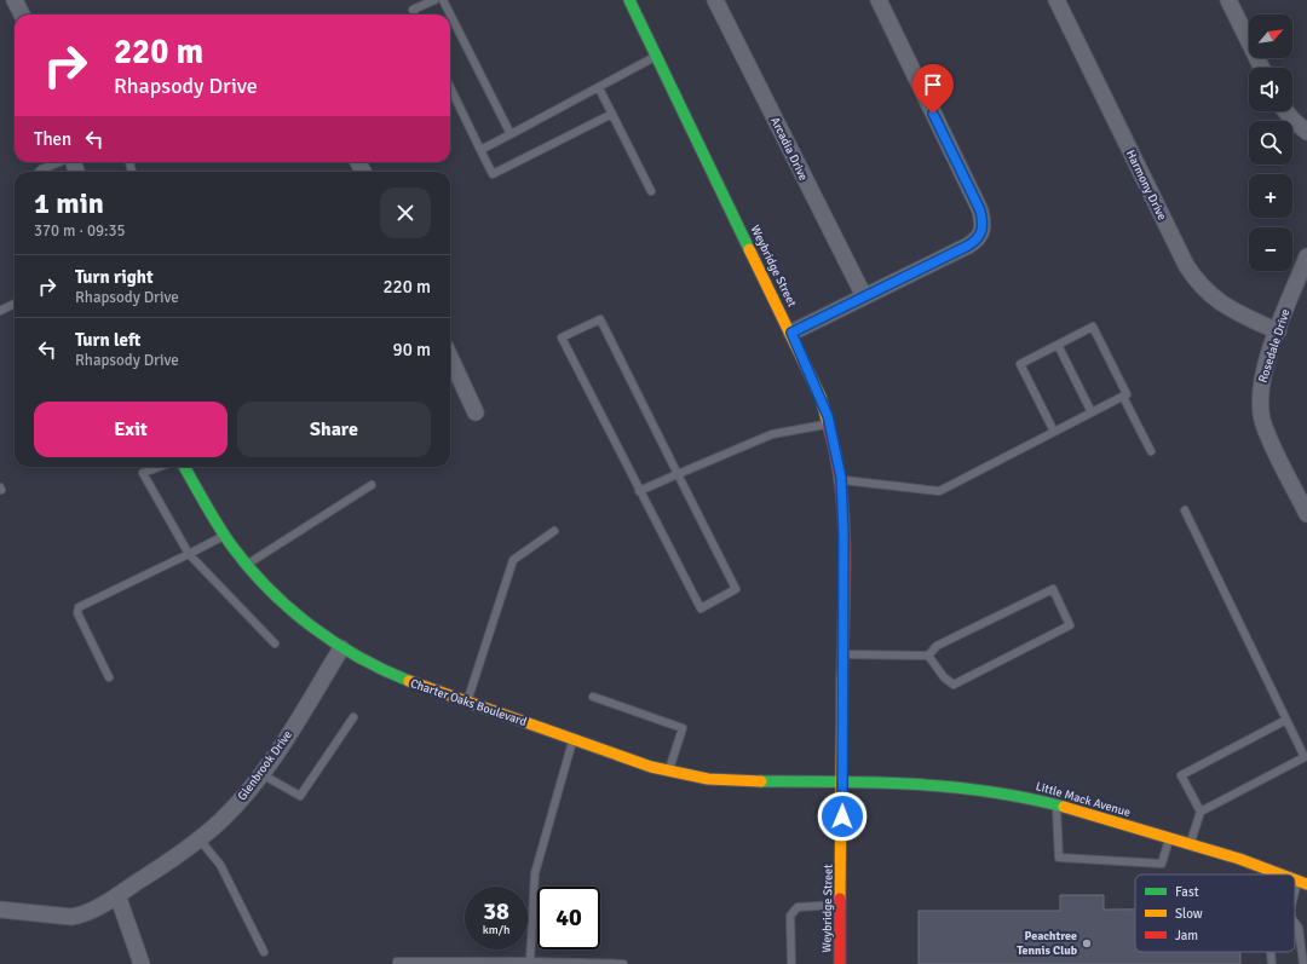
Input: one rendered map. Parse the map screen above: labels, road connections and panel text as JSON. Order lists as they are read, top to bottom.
{
  "streets": {
    "street": [
      "Arcadia Drive",
      "Harmony Drive",
      "Weybridge Street",
      "Rosedale Drive",
      "Charter Oaks Boulevard",
      "Glenbrook Drive",
      "Little Mack Avenue"
    ]
  },
  "crossings": [
    ["Harmony Drive", "Rosedale Drive"],
    ["Weybridge Street", "Charter Oaks Boulevard"],
    ["Weybridge Street", "Little Mack Avenue"],
    ["Charter Oaks Boulevard", "Glenbrook Drive"],
    ["Charter Oaks Boulevard", "Little Mack Avenue"]
  ],
  "places": ["Peachtree Tennis Club"],
  "legend": ["Fast", "Slow", "Jam"],
  "north": "top right",
  "page": {
    "map_buttons": ["+", "−"],
    "turn": ["220 m", "Rhapsody Drive"],
    "then": "Then",
    "heading": ["1 min", "370 m · 09:35"],
    "list": [
      {
        "name": "Turn right",
        "note": "Rhapsody Drive",
        "value": "220 m"
      },
      {
        "name": "Turn left",
        "note": "Rhapsody Drive",
        "value": "90 m"
      }
    ],
    "buttons": ["Exit", "Share"],
    "speed": "38 km/h",
    "limit": "40"
  }
}
